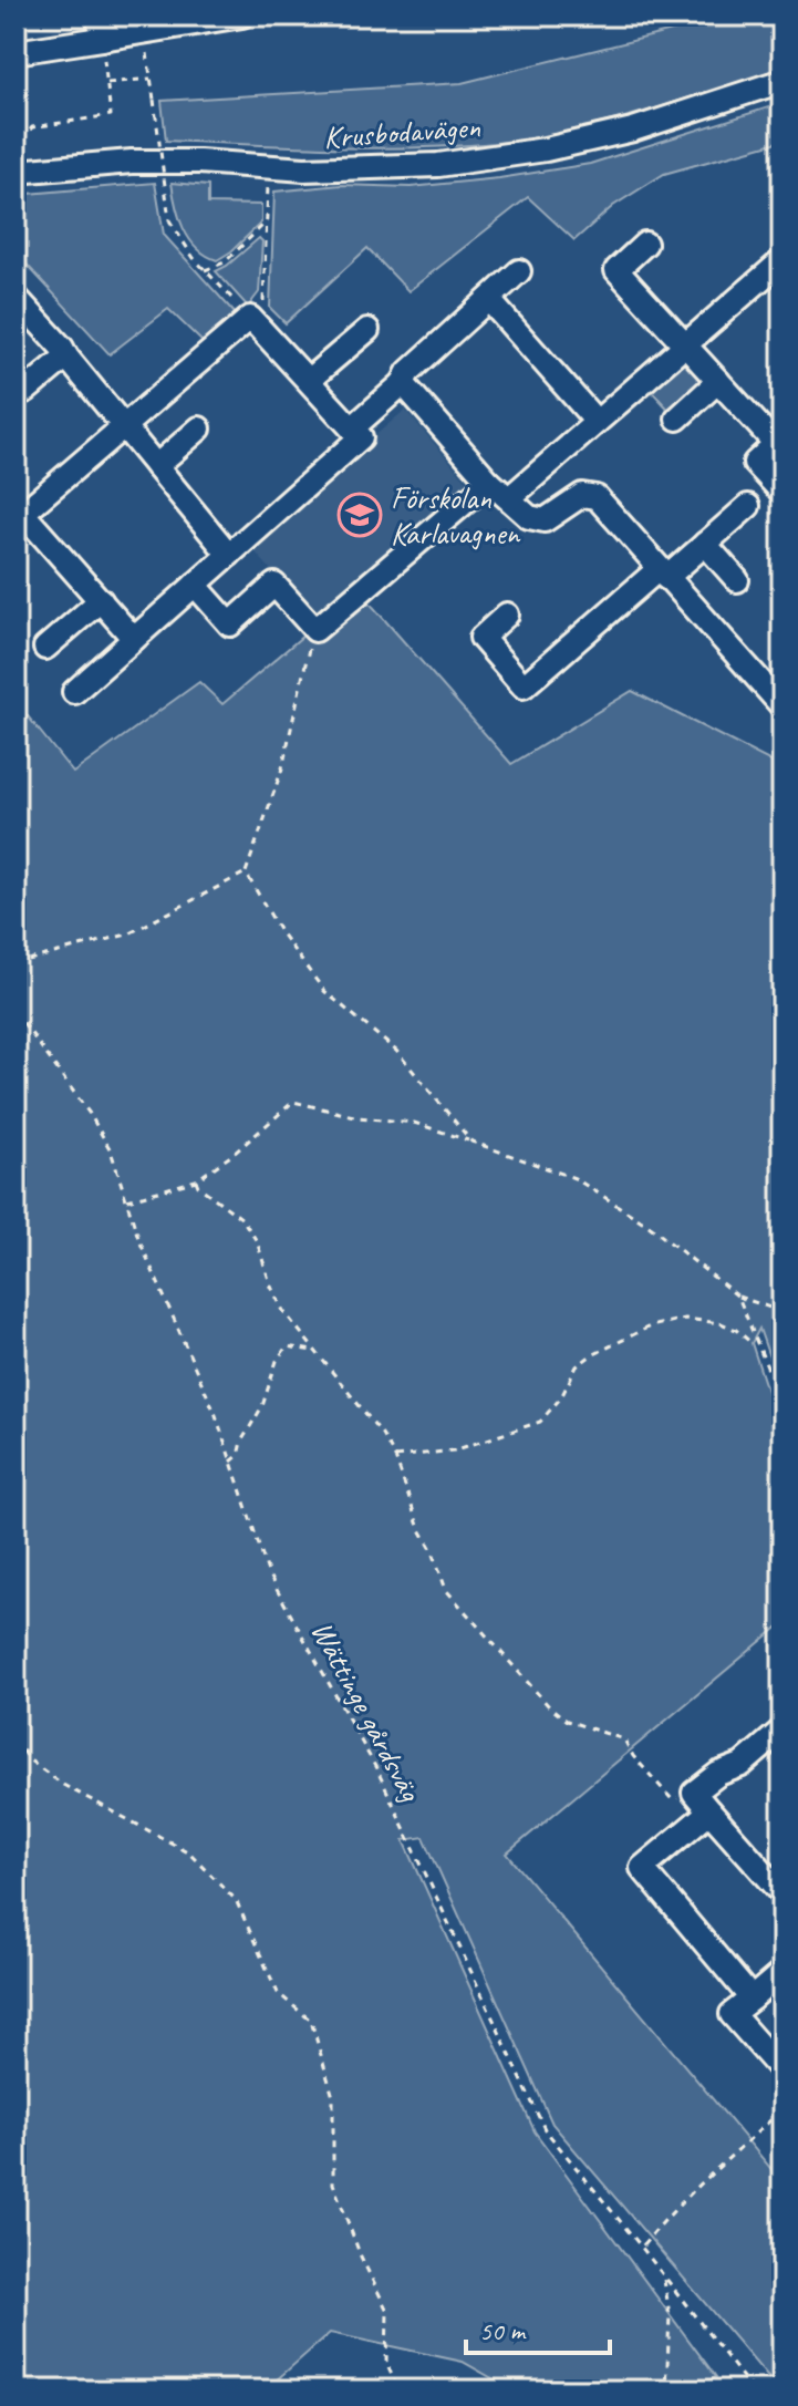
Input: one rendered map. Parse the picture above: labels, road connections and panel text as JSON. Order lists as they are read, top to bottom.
{
  "streets": {
    "street": ["Krusbodavägen"],
    "path": ["Wättinge gårdsväg"]
  },
  "places": {
    "school or university": ["Förskolan Karlavagnen"]
  },
  "scale_bar": "50 m"
}
